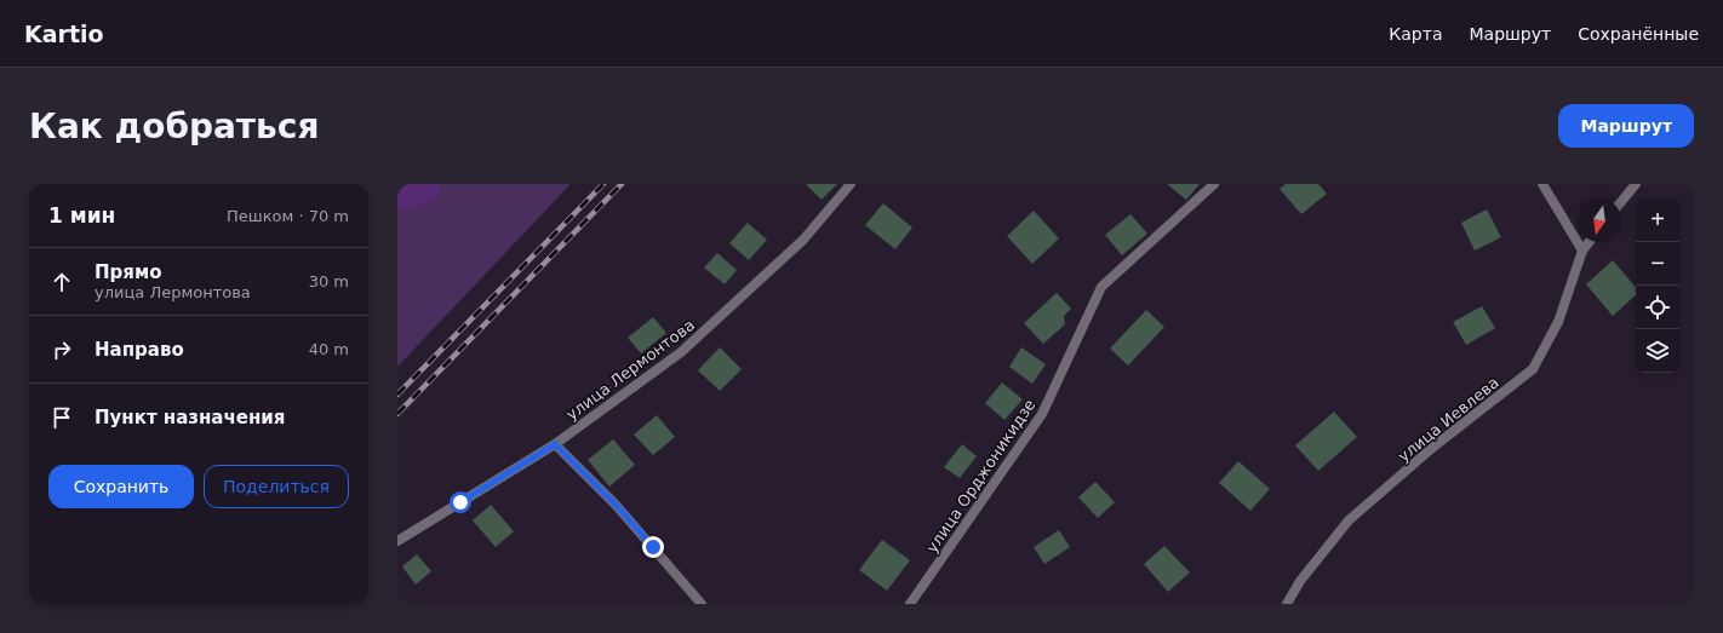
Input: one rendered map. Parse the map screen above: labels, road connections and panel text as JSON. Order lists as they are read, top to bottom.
{
  "streets": {
    "street": ["улица Лермонтова", "улица Иевлева", "улица Орджоникидзе"]
  },
  "north": "bottom",
  "page": {
    "header": "Kartio",
    "nav": ["Карта", "Маршрут", "Сохранённые"],
    "buttons": [
      "Маршрут",
      ["Сохранить", "Поделиться"]
    ],
    "title": "Как добраться",
    "heading": ["1 мин", "Пешком · 70 m"],
    "map_buttons": ["+", "−"],
    "list": [
      ["Прямо", "улица Лермонтова", "30 m"],
      ["Направо", "40 m"],
      "Пункт назначения"
    ]
  }
}
